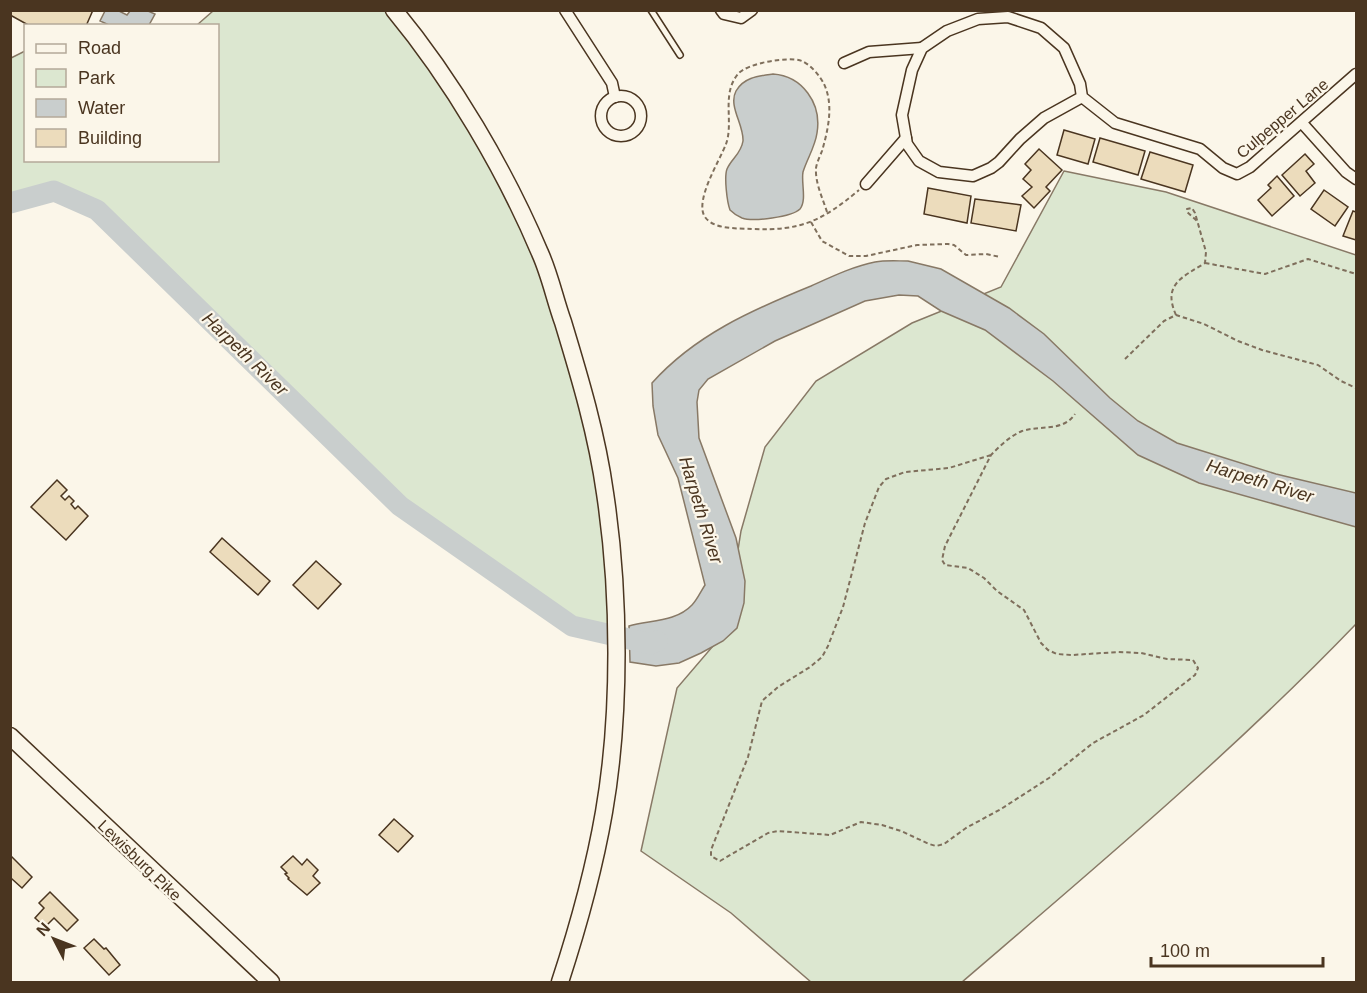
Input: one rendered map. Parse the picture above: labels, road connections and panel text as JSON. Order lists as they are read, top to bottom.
{
  "streets": {
    "main road": ["Lewisburg Pike"],
    "street": ["Culpepper Lane"]
  },
  "water": ["Harpeth River"],
  "legend": [
    "Road",
    "Park",
    "Water",
    "Building"
  ],
  "scale_bar": "100 m",
  "north": "top left"
}
